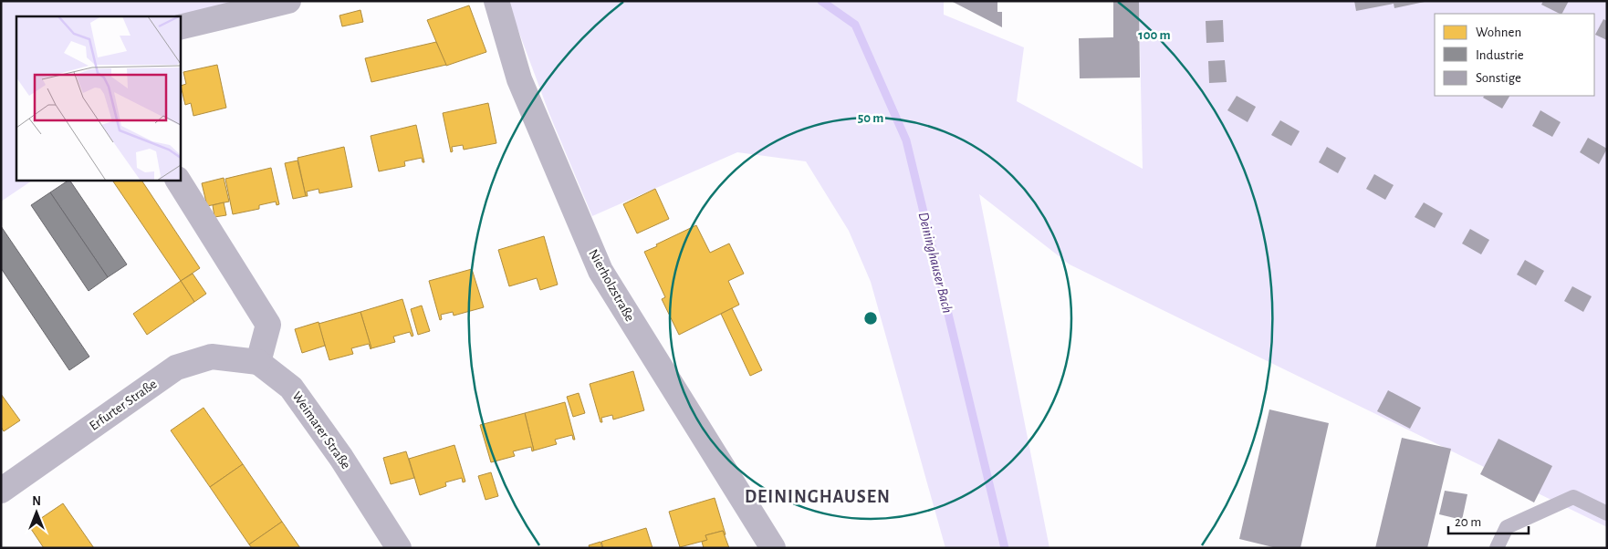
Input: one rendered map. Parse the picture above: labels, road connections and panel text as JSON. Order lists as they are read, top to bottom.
{
  "streets": {
    "street": ["Nierholzstraße", "Erfurter Straße", "Weimarer Straße"]
  },
  "crossings": [
    ["Erfurter Straße", "Weimarer Straße"]
  ],
  "districts": ["DEININGHAUSEN"],
  "water": ["Deininghauser Bach"],
  "legend": ["Wohnen", "Industrie", "Sonstige"],
  "scale_bar": "20 m",
  "north": "top",
  "rings": ["100 m", "50 m"]
}
